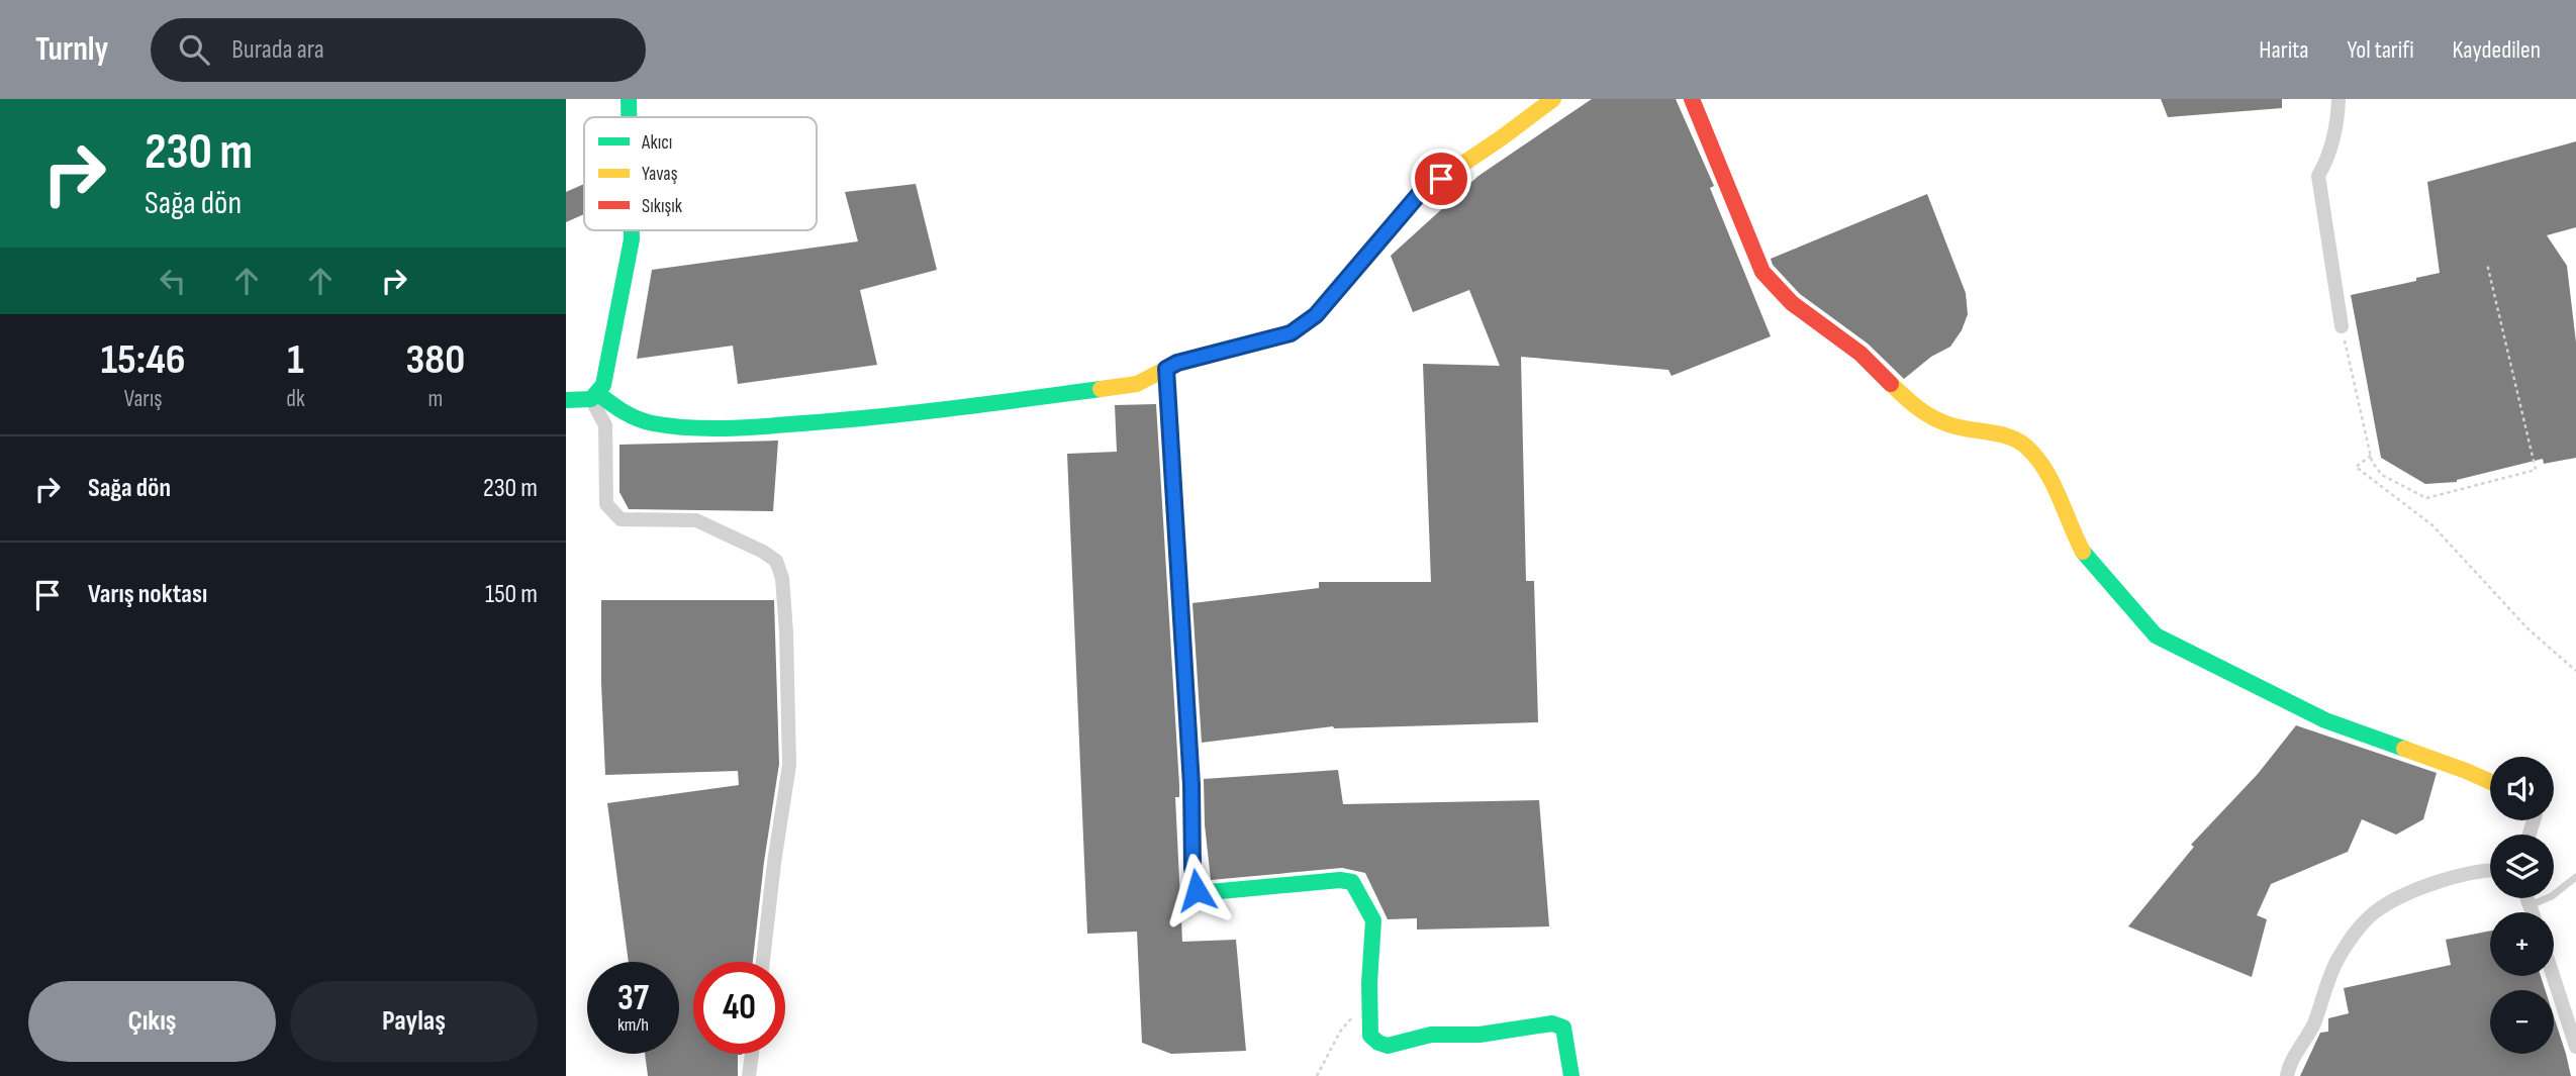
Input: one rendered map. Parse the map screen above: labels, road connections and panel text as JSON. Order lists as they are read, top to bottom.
{
  "legend": ["Akıcı", "Yavaş", "Sıkışık"],
  "page": {
    "header": "Turnly",
    "search": "Burada ara",
    "nav": ["Harita", "Yol tarifi", "Kaydedilen"],
    "turn": ["230 m", "Sağa dön"],
    "eta": [
      "15:46",
      "Varış",
      "1",
      "dk",
      "380",
      "m"
    ],
    "list": [
      {
        "name": "Sağa dön",
        "value": "230 m"
      },
      {
        "name": "Varış noktası",
        "value": "150 m"
      }
    ],
    "map_buttons": ["+", "−"],
    "speed": "37 km/h",
    "limit": "40",
    "buttons": ["Çıkış", "Paylaş"]
  }
}
